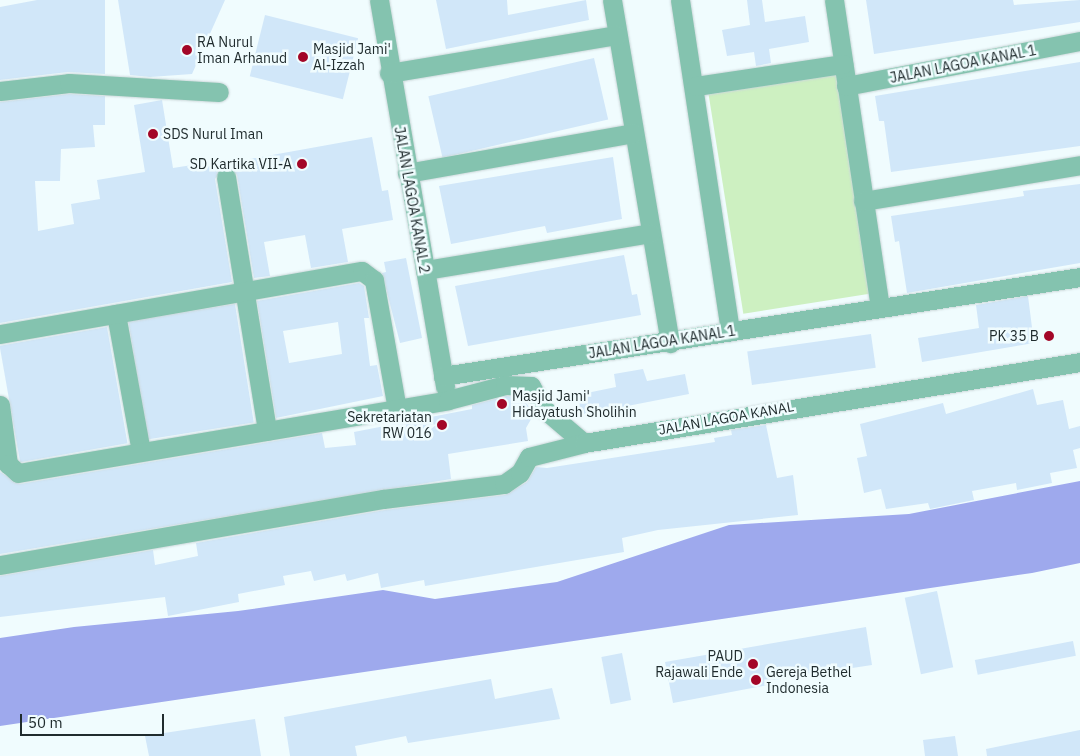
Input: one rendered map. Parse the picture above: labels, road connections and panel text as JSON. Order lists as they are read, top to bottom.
{
  "streets": {
    "street": ["JALAN LAGOA KANAL 1", "JALAN LAGOA KANAL 2", "JALAN LAGOA KANAL"]
  },
  "crossings": [
    ["JALAN LAGOA KANAL 1", "JALAN LAGOA KANAL 2"]
  ],
  "places": [
    "RA Nurul Iman Arhanud",
    "Masjid Jami' Al-Izzah",
    "SDS Nurul Iman",
    "SD Kartika VII-A",
    "PK 35 B",
    "Masjid Jami' Hidayatush Sholihin",
    "Sekretariatan RW 016",
    "PAUD Rajawali Ende",
    "Gereja Bethel Indonesia"
  ],
  "scale_bar": "50 m"
}
